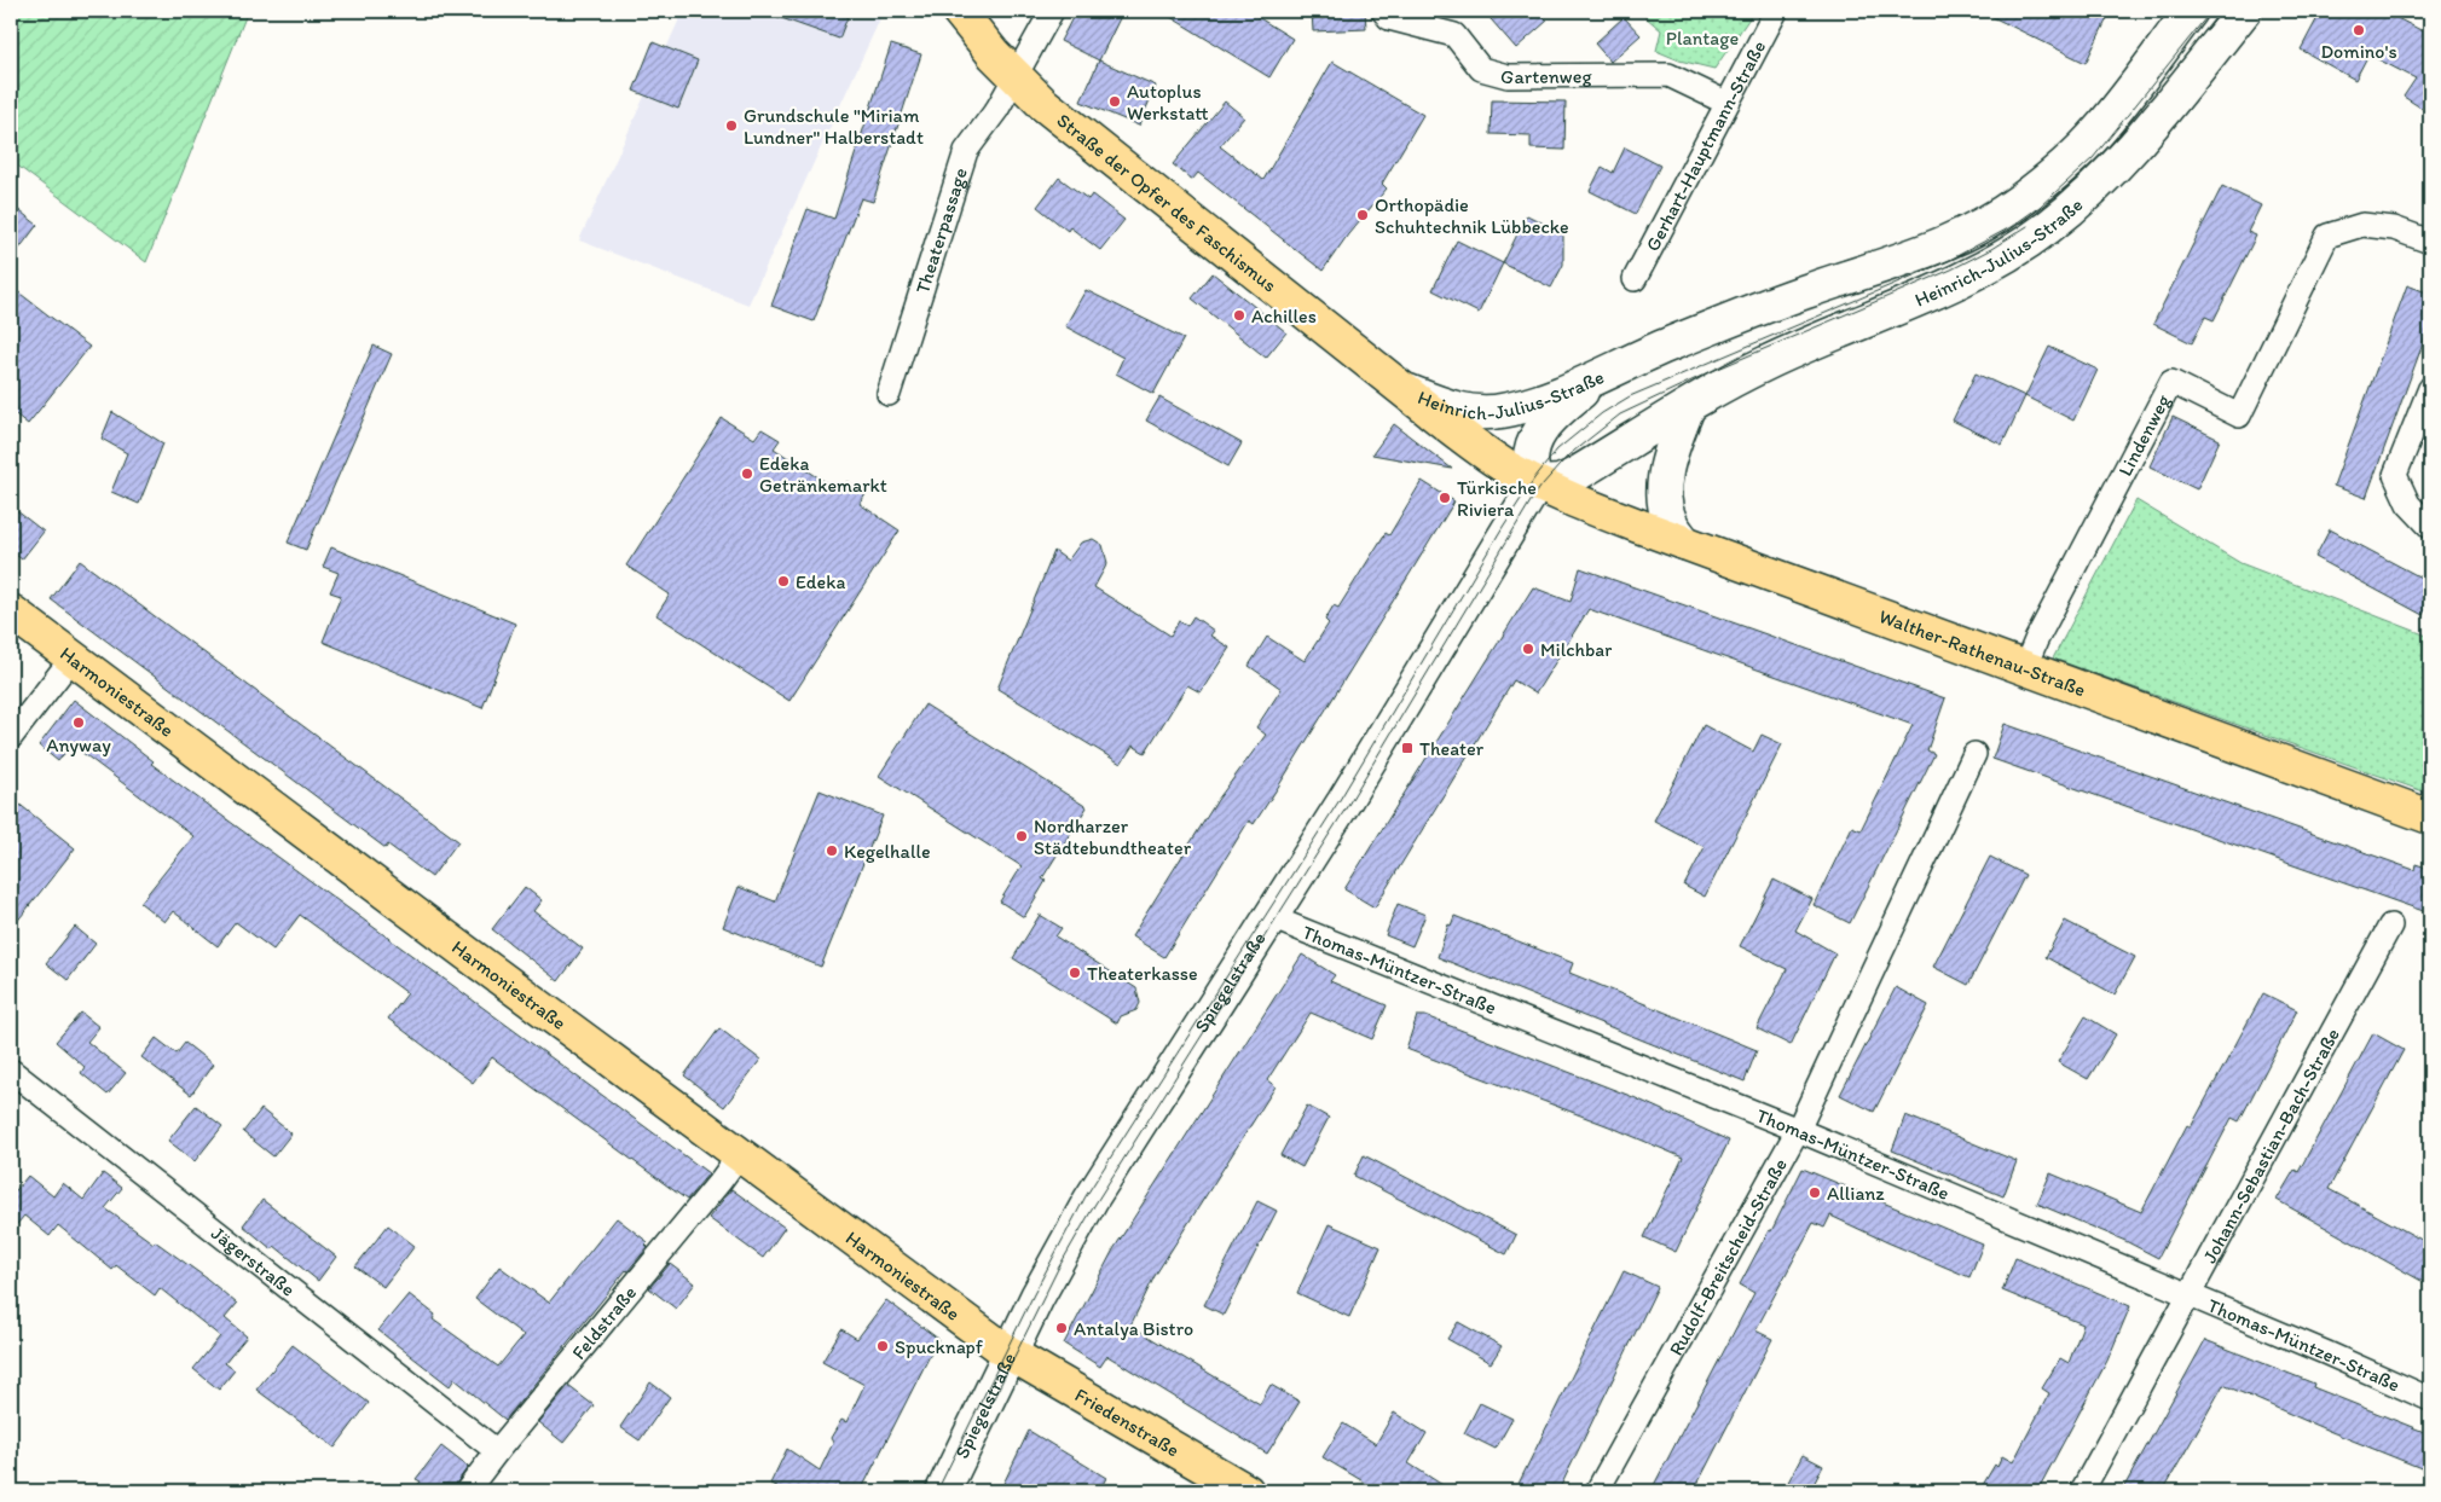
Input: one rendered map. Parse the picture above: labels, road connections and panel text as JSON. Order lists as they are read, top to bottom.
{
  "streets": {
    "main road": [
      "Straße der Opfer des Faschismus",
      "Walther-Rathenau-Straße",
      "Harmoniestraße",
      "Friedenstraße"
    ],
    "street": [
      "Gartenweg",
      "Gerhart-Hauptmann-Straße",
      "Theaterpassage",
      "Heinrich-Julius-Straße",
      "Lindenweg",
      "Thomas-Müntzer-Straße",
      "Spiegelstraße",
      "Johann-Sebastian-Bach-Straße",
      "Rudolf-Breitscheid-Straße",
      "Jägerstraße",
      "Feldstraße"
    ]
  },
  "crossings": [
    ["Gartenweg", "Gerhart-Hauptmann-Straße"],
    ["Straße der Opfer des Faschismus", "Theaterpassage"],
    ["Straße der Opfer des Faschismus", "Heinrich-Julius-Straße"],
    ["Straße der Opfer des Faschismus", "Walther-Rathenau-Straße"],
    ["Straße der Opfer des Faschismus", "Spiegelstraße"],
    ["Heinrich-Julius-Straße", "Walther-Rathenau-Straße"],
    ["Heinrich-Julius-Straße", "Spiegelstraße"],
    ["Lindenweg", "Walther-Rathenau-Straße"],
    ["Walther-Rathenau-Straße", "Spiegelstraße"],
    ["Harmoniestraße", "Spiegelstraße"],
    ["Harmoniestraße", "Feldstraße"],
    ["Harmoniestraße", "Friedenstraße"],
    ["Thomas-Müntzer-Straße", "Spiegelstraße"],
    ["Thomas-Müntzer-Straße", "Johann-Sebastian-Bach-Straße"],
    ["Thomas-Müntzer-Straße", "Rudolf-Breitscheid-Straße"],
    ["Spiegelstraße", "Friedenstraße"],
    ["Jägerstraße", "Feldstraße"]
  ],
  "parks": ["Plantage"],
  "places": {
    "other": [
      "Domino's",
      "Autoplus Werkstatt",
      "Grundschule \"Miriam Lundner\" Halberstadt",
      "Orthopädie Schuhtechnik Lübbecke",
      "Achilles",
      "Edeka Getränkemarkt",
      "Türkische Riviera",
      "Edeka",
      "Milchbar",
      "Anyway",
      "Nordharzer Städtebundtheater",
      "Kegelhalle",
      "Theaterkasse",
      "Allianz",
      "Antalya Bistro",
      "Spucknapf"
    ],
    "transit": ["Theater"]
  }
}
